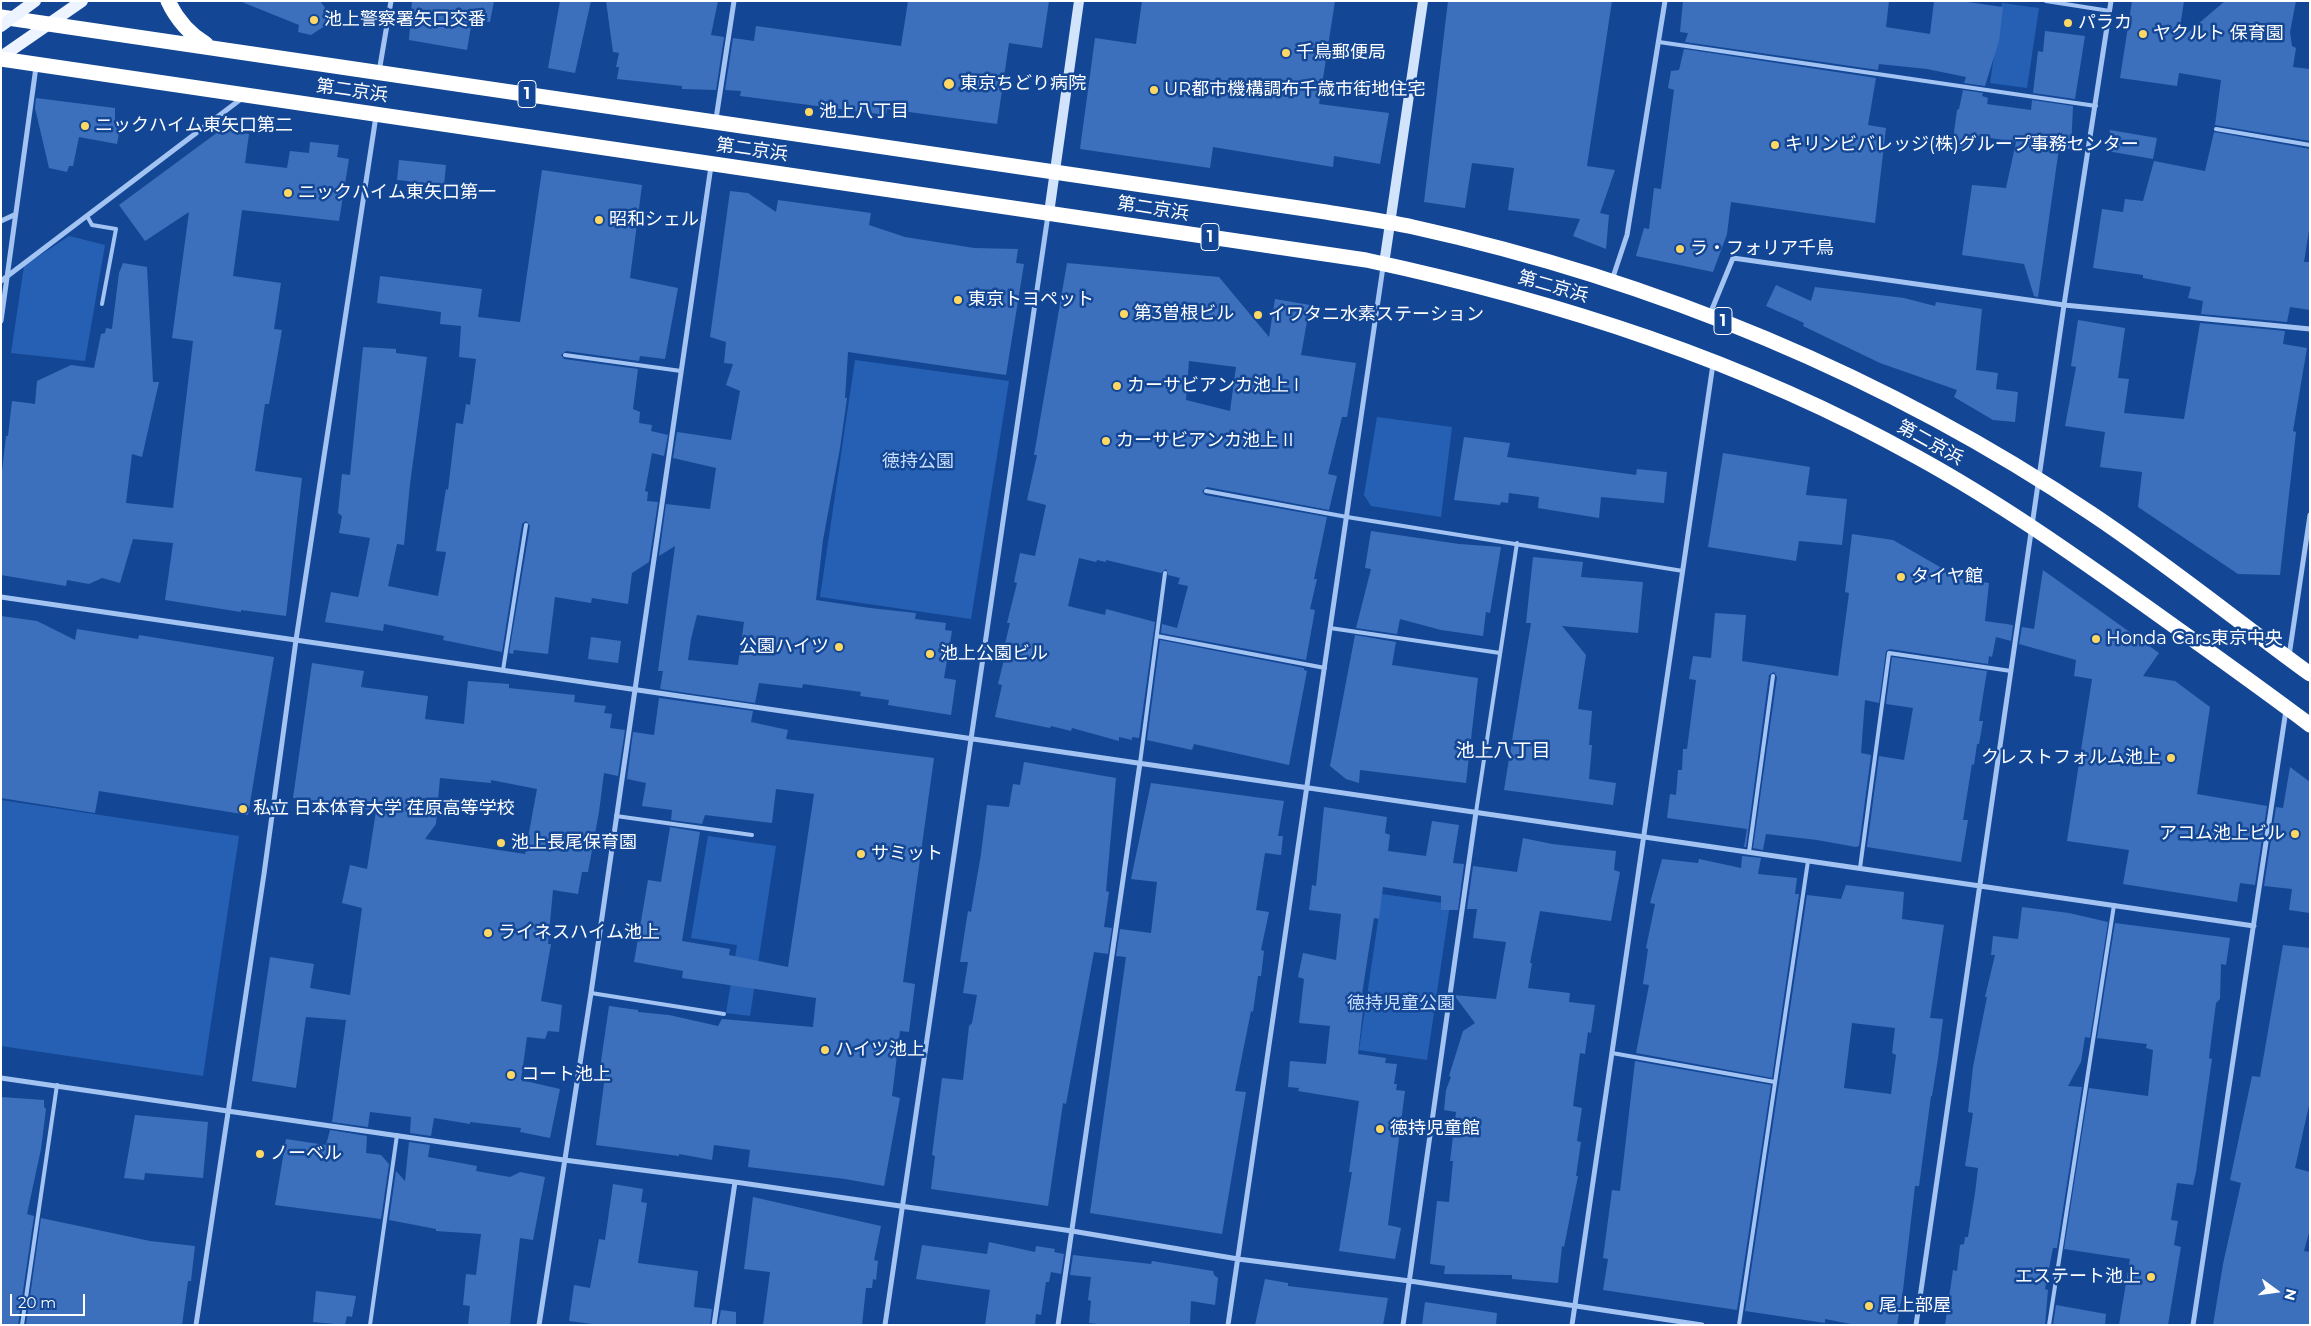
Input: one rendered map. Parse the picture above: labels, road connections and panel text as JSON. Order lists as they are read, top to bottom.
{
  "streets": {
    "highway": ["第二京浜", "1"]
  },
  "districts": ["池上八丁目"],
  "parks": ["徳持公園", "徳持児童公園"],
  "places": [
    "池上警察署矢口交番",
    "パラカ",
    "ヤクルト 保育園",
    "千鳥郵便局",
    "東京ちどり病院",
    "UR都市機構調布千歳市街地住宅",
    "池上八丁目",
    "ニックハイム東矢口第二",
    "キリンビバレッジ(株)グループ事務センター",
    "ニックハイム東矢口第一",
    "昭和シェル",
    "ラ・フォリア千鳥",
    "東京トヨペット",
    "第3曽根ビル",
    "イワタニ水素ステーション",
    "カーサビアンカ池上 I",
    "カーサビアンカ池上 II",
    "タイヤ館",
    "Honda Cars東京中央",
    "公園ハイツ",
    "池上公園ビル",
    "クレストフォルム池上",
    "私立 日本体育大学 荏原高等学校",
    "アコム池上ビル",
    "池上長尾保育園",
    "サミット",
    "ライネスハイム池上",
    "ハイツ池上",
    "コート池上",
    "徳持児童館",
    "ノーベル",
    "エステート池上",
    "尾上部屋"
  ],
  "scale_bar": "20 m",
  "north": "right"
}
